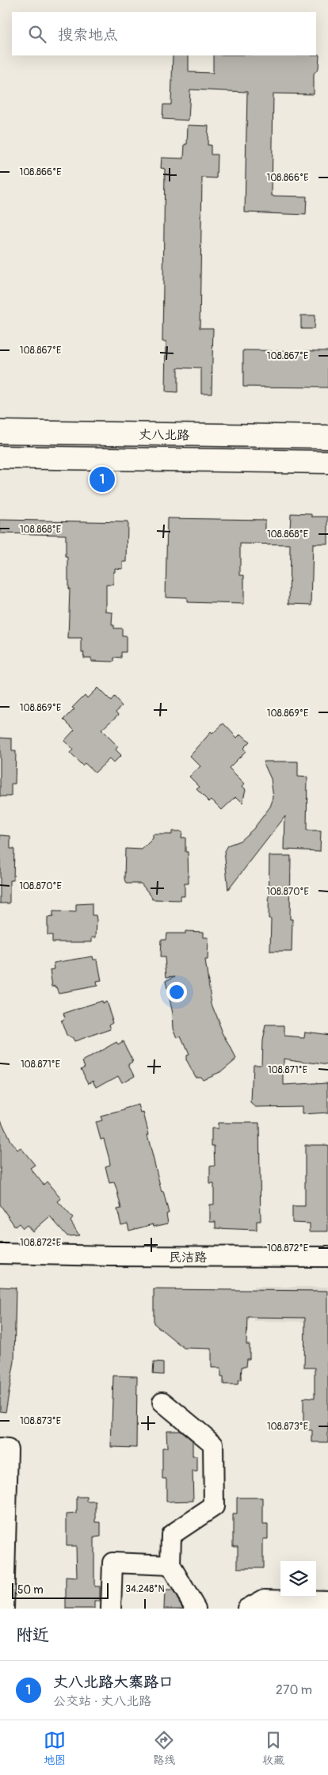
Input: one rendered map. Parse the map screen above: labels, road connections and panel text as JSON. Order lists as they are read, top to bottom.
{
  "streets": {
    "main road": ["丈八北路"],
    "street": ["民洁路"]
  },
  "scale_bar": "50 m",
  "page": {
    "search": "搜索地点",
    "pins": "1",
    "scale": "50 m",
    "heading": "附近",
    "list": [
      {
        "mark": "1",
        "name": "丈八北路大寨路口",
        "note": "公交站 · 丈八北路",
        "value": "270 m"
      }
    ],
    "nav": ["地图", "路线", "收藏"]
  },
  "coordinates": [
    "108.866°E",
    "108.867°E",
    "108.868°E",
    "108.869°E",
    "108.870°E",
    "108.871°E",
    "108.872°E",
    "108.873°E",
    "34.248°N"
  ]
}
